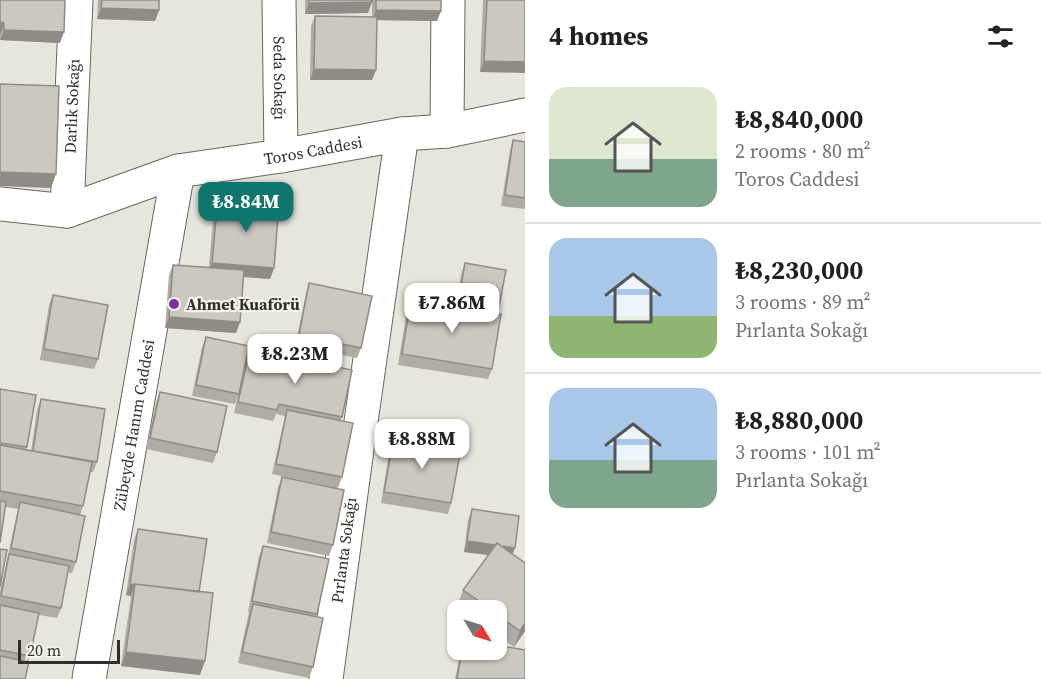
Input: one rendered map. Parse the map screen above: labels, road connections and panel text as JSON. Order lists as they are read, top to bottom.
{
  "streets": {
    "street": [
      "Seda Sokağı",
      "Darlık Sokağı",
      "Toros Caddesi",
      "Zübeyde Hanım Caddesi",
      "Pırlanta Sokağı"
    ]
  },
  "crossings": [
    ["Seda Sokağı", "Toros Caddesi"],
    ["Darlık Sokağı", "Toros Caddesi"],
    ["Toros Caddesi", "Zübeyde Hanım Caddesi"],
    ["Toros Caddesi", "Pırlanta Sokağı"]
  ],
  "places": ["Ahmet Kuaförü"],
  "scale_bar": "20 m",
  "north": "bottom right",
  "page": {
    "heading": "4 homes",
    "list": [
      {
        "name": "₺8,840,000",
        "note": "2 rooms · 80 m² · Toros Caddesi"
      },
      {
        "name": "₺8,230,000",
        "note": "3 rooms · 89 m² · Pırlanta Sokağı"
      },
      {
        "name": "₺8,880,000",
        "note": "3 rooms · 101 m² · Pırlanta Sokağı"
      }
    ],
    "price": [
      "₺8.84M",
      "₺7.86M",
      "₺8.23M",
      "₺8.88M"
    ],
    "scale": "20 m"
  }
}
